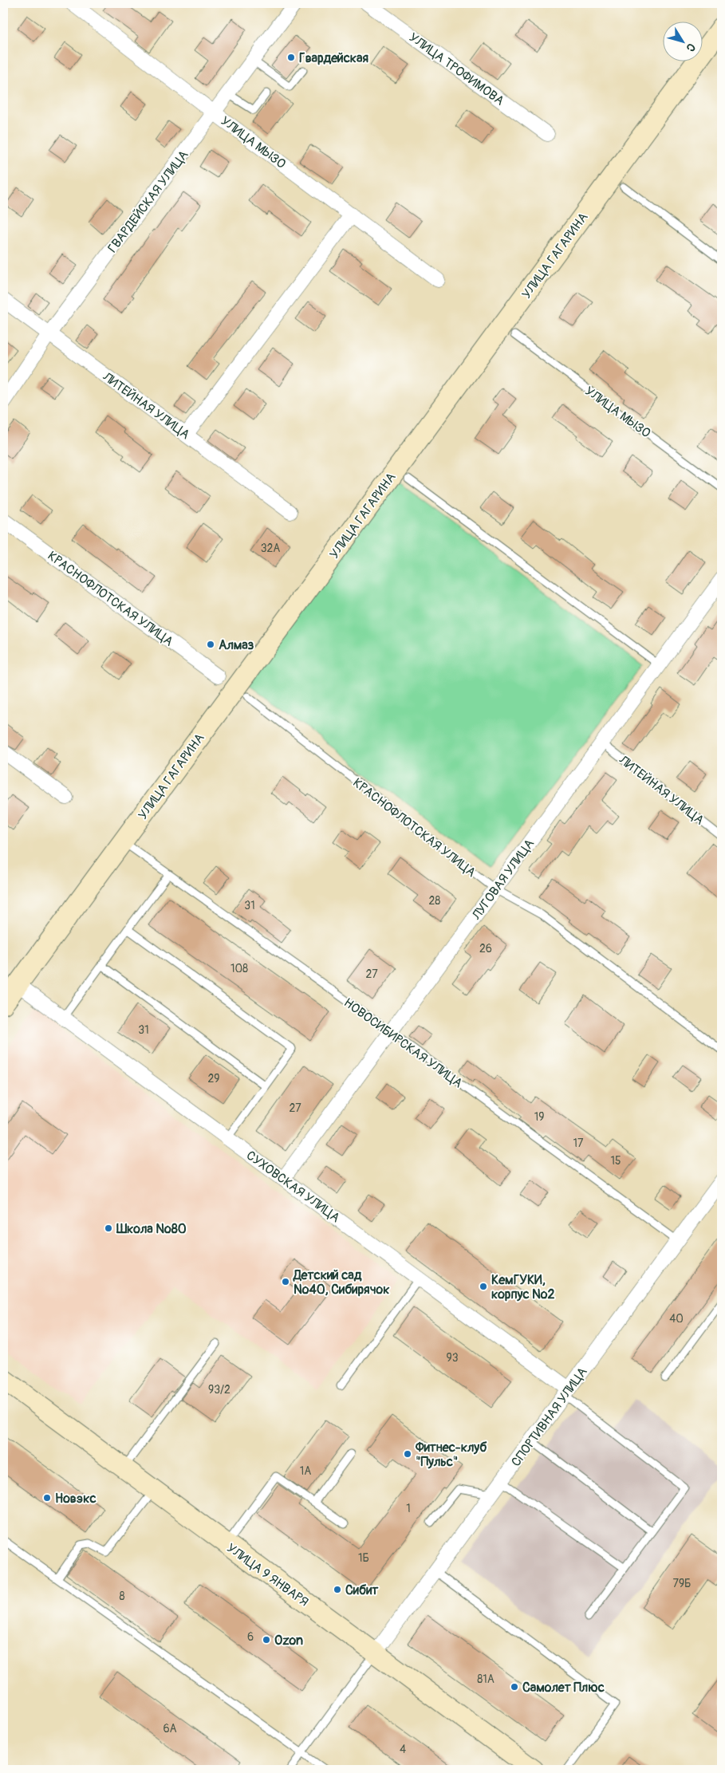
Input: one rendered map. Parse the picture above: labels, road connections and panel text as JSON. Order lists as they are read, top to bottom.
{
  "streets": {
    "street": [
      "УЛИЦА ТРОФИМОВА",
      "УЛИЦА МЫЗО",
      "ГВАРДЕЙСКАЯ УЛИЦА",
      "УЛИЦА ГАГАРИНА",
      "ЛИТЕЙНАЯ УЛИЦА",
      "КРАСНОФЛОТСКАЯ УЛИЦА",
      "ЛУГОВАЯ УЛИЦА",
      "СУХОВСКАЯ УЛИЦА",
      "СПОРТИВНАЯ УЛИЦА",
      "УЛИЦА 9 ЯНВАРЯ"
    ],
    "lane": ["НОВОСИБИРСКАЯ УЛИЦА"]
  },
  "crossings": [
    ["УЛИЦА МЫЗО", "ГВАРДЕЙСКАЯ УЛИЦА"],
    ["ГВАРДЕЙСКАЯ УЛИЦА", "ЛИТЕЙНАЯ УЛИЦА"],
    ["УЛИЦА ГАГАРИНА", "СУХОВСКАЯ УЛИЦА"],
    ["ЛИТЕЙНАЯ УЛИЦА", "ЛУГОВАЯ УЛИЦА"],
    ["КРАСНОФЛОТСКАЯ УЛИЦА", "ЛУГОВАЯ УЛИЦА"],
    ["ЛУГОВАЯ УЛИЦА", "НОВОСИБИРСКАЯ УЛИЦА"],
    ["ЛУГОВАЯ УЛИЦА", "СУХОВСКАЯ УЛИЦА"],
    ["НОВОСИБИРСКАЯ УЛИЦА", "СПОРТИВНАЯ УЛИЦА"],
    ["СУХОВСКАЯ УЛИЦА", "СПОРТИВНАЯ УЛИЦА"],
    ["СПОРТИВНАЯ УЛИЦА", "УЛИЦА 9 ЯНВАРЯ"]
  ],
  "places": [
    "Гвардейская",
    "Алмаз",
    "Школа №80",
    "Детский сад №40, Сибирячок",
    "КемГУКИ, корпус №2",
    "Фитнес-клуб \"Пульс\"",
    "Новэкс",
    "Сибит",
    "Ozon",
    "Самолет Плюс"
  ],
  "house_numbers": [
    "32А",
    "28",
    "31",
    "26",
    "108",
    "27",
    "31",
    "29",
    "27",
    "19",
    "17",
    "15",
    "40",
    "93",
    "93/2",
    "1А",
    "1",
    "1Б",
    "79Б",
    "8",
    "6",
    "81А",
    "6А",
    "4"
  ],
  "north": "bottom right"
}
